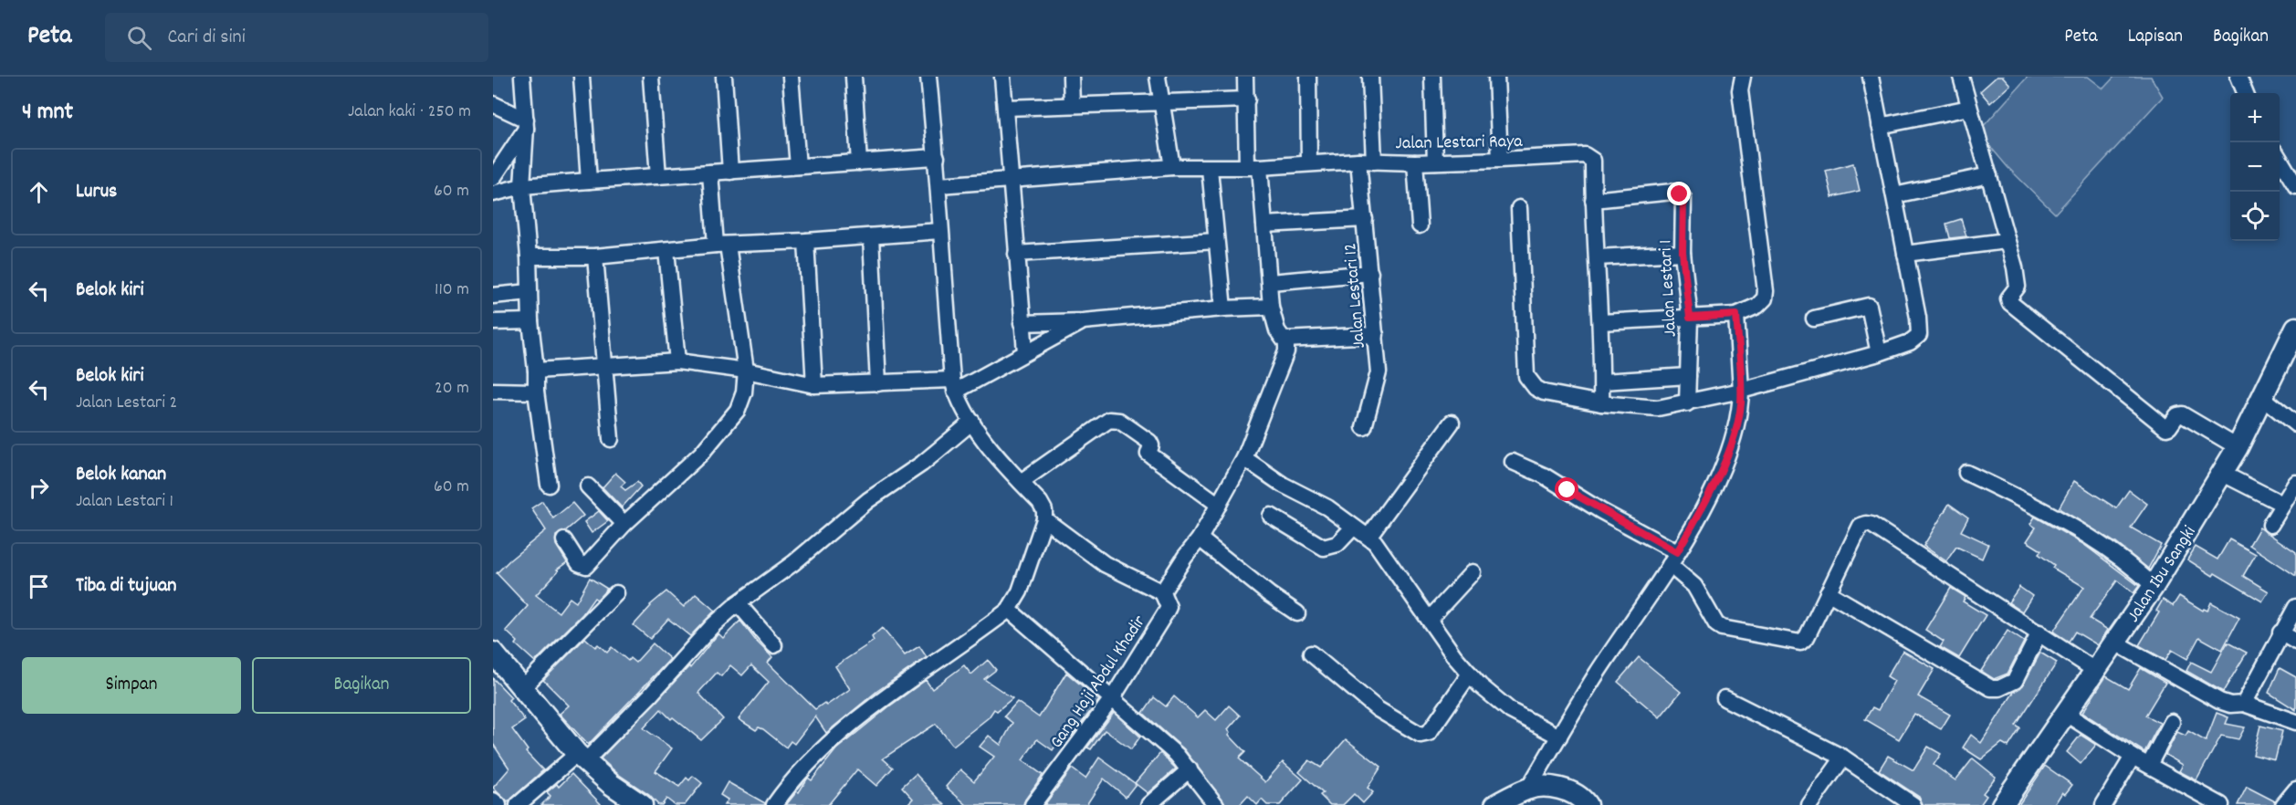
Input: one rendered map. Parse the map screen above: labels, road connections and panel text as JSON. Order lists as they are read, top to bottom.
{
  "streets": {
    "main road": ["Jalan Ibu Sangki"],
    "street": [
      "Jalan Lestari Raya",
      "Jalan Lestari 1",
      "Jalan Lestari 12",
      "Gang Haji Abdul Khadir"
    ]
  },
  "crossings": [
    ["Jalan Lestari Raya", "Jalan Lestari 1"],
    ["Jalan Lestari Raya", "Jalan Lestari 12"]
  ],
  "page": {
    "header": "Peta",
    "search": "Cari di sini",
    "nav": ["Peta", "Lapisan", "Bagikan"],
    "heading": ["4 mnt", "Jalan kaki · 250 m"],
    "map_buttons": ["+", "−"],
    "list": [
      ["Lurus", "60 m"],
      ["Belok kiri", "110 m"],
      ["Belok kiri", "Jalan Lestari 2", "20 m"],
      ["Belok kanan", "Jalan Lestari 1", "60 m"],
      "Tiba di tujuan"
    ],
    "buttons": ["Simpan", "Bagikan"]
  }
}
